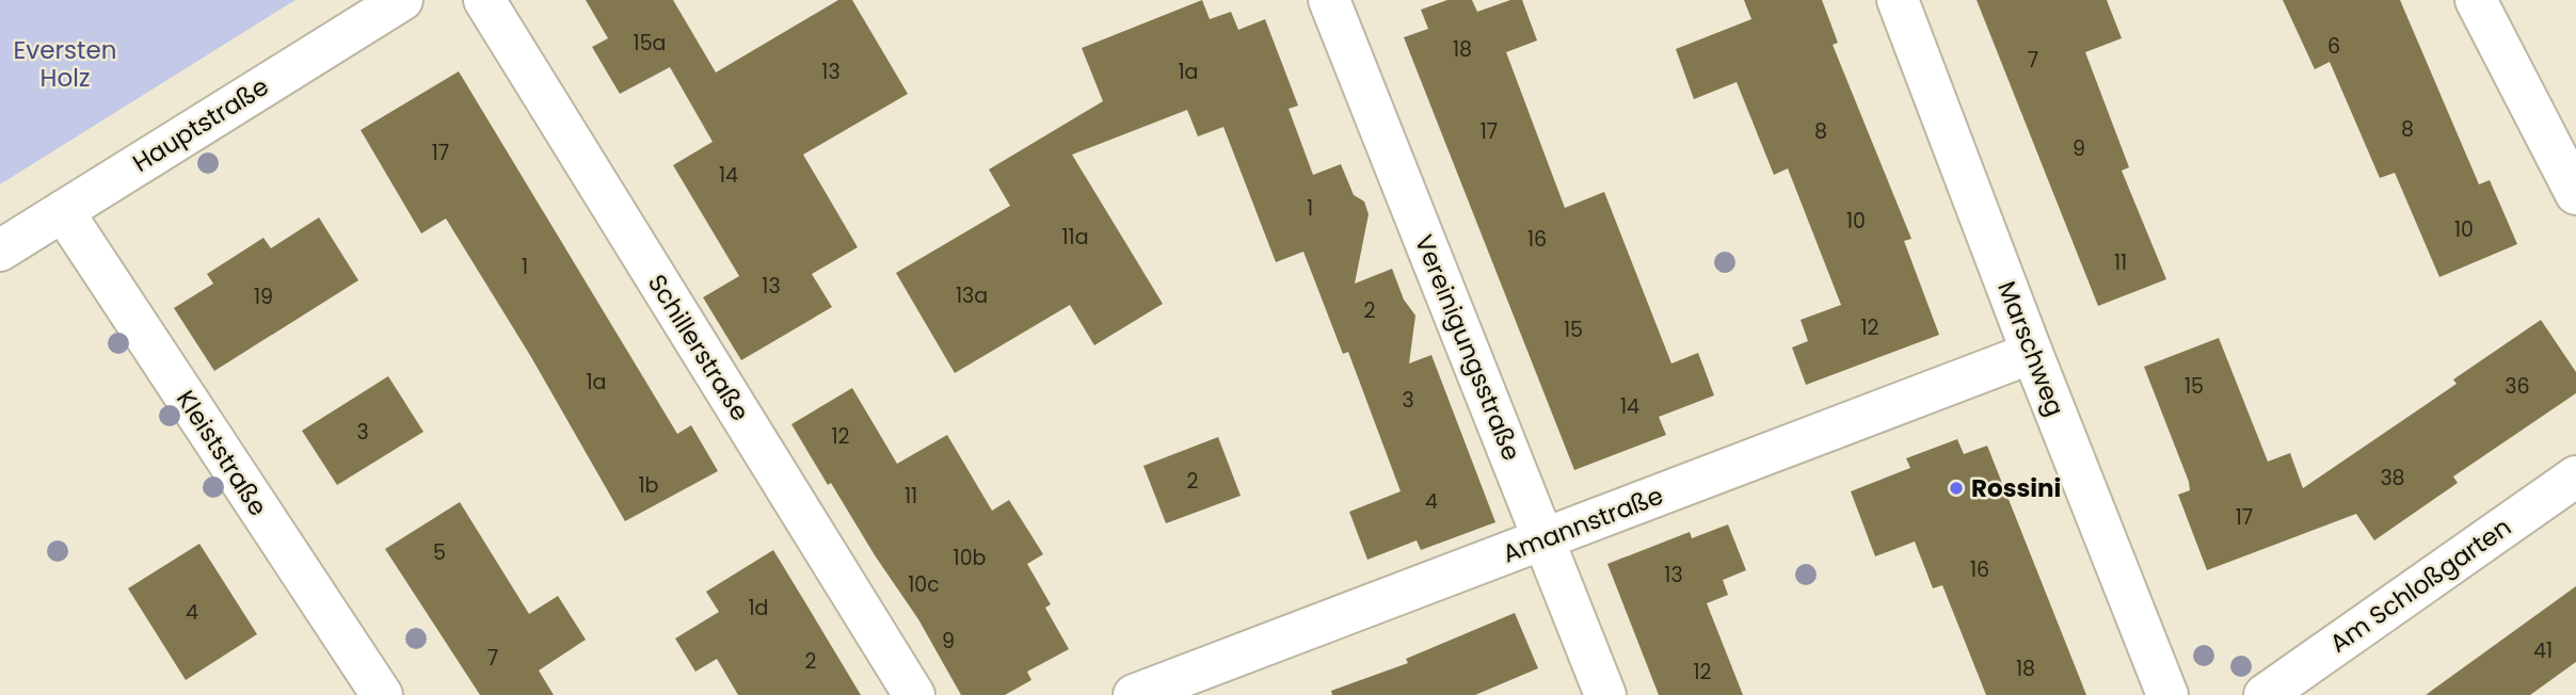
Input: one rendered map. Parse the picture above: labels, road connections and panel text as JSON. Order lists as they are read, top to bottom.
{
  "streets": {
    "street": [
      "Hauptstraße",
      "Schillerstraße",
      "Vereinigungsstraße",
      "Marschweg",
      "Kleiststraße",
      "Amannstraße",
      "Am Schloßgarten"
    ]
  },
  "crossings": [
    ["Hauptstraße", "Kleiststraße"],
    ["Vereinigungsstraße", "Amannstraße"],
    ["Marschweg", "Amannstraße"]
  ],
  "parks": ["Eversten Holz"],
  "places": ["Rossini"],
  "house_numbers": [
    "15a",
    "6",
    "18",
    "7",
    "13",
    "1a",
    "8",
    "17",
    "8",
    "9",
    "17",
    "14",
    "1",
    "10",
    "10",
    "11a",
    "16",
    "11",
    "1",
    "13",
    "13a",
    "19",
    "2",
    "12",
    "15",
    "1a",
    "15",
    "36",
    "3",
    "14",
    "3",
    "12",
    "38",
    "2",
    "1b",
    "11",
    "4",
    "17",
    "5",
    "10b",
    "16",
    "13",
    "10c",
    "1d",
    "4",
    "9",
    "41",
    "7",
    "2",
    "18",
    "12"
  ]
}
